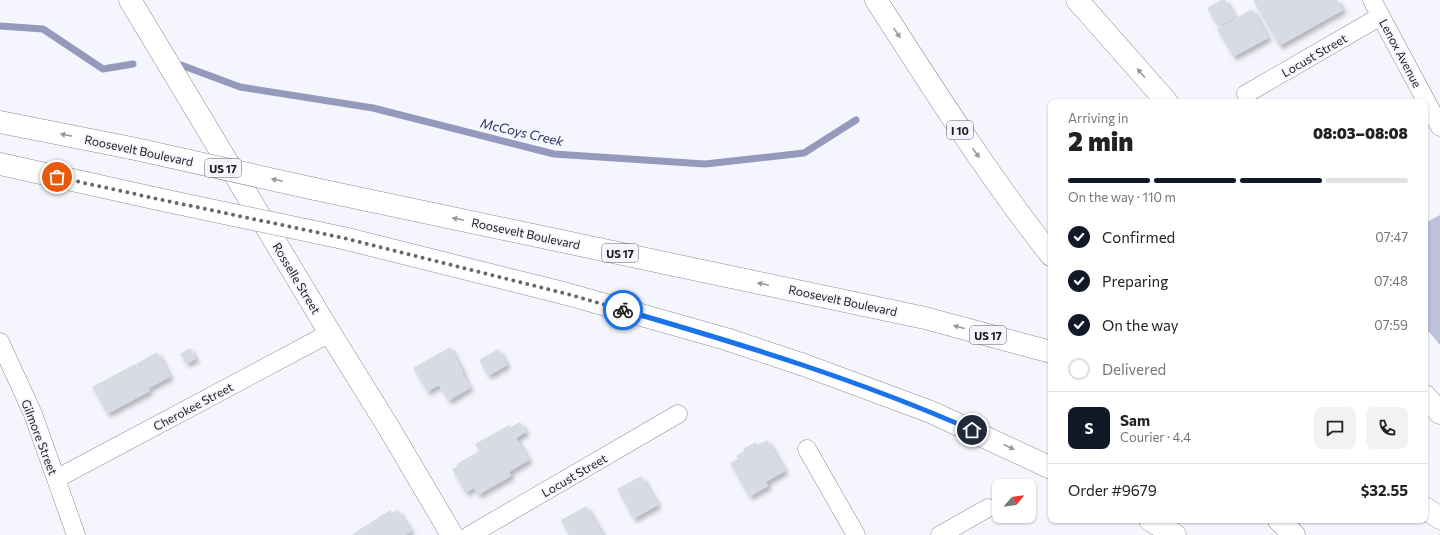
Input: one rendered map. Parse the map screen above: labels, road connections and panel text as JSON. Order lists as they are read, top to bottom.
{
  "streets": {
    "main road": [
      "I 10",
      "Roosevelt Boulevard",
      "US 17",
      "Rosselle Street"
    ],
    "street": [
      "Lenox Avenue",
      "Locust Street",
      "Cherokee Street",
      "Gilmore Street"
    ]
  },
  "crossings": [
    ["Lenox Avenue", "Locust Street"],
    ["Rosselle Street", "Cherokee Street"],
    ["Cherokee Street", "Gilmore Street"]
  ],
  "water": ["McCoys Creek"],
  "north": "top right",
  "page": {
    "heading": ["2 min", "Arriving in", "08:03–08:08"],
    "panel": [
      "Sam",
      "Courier · 4.4",
      "Order #9679",
      "$32.55"
    ],
    "bar": "On the way · 110 m",
    "list": [
      ["Confirmed", "07:47"],
      ["Preparing", "07:48"],
      ["On the way", "07:59"],
      "Delivered"
    ],
    "round": "S"
  }
}
